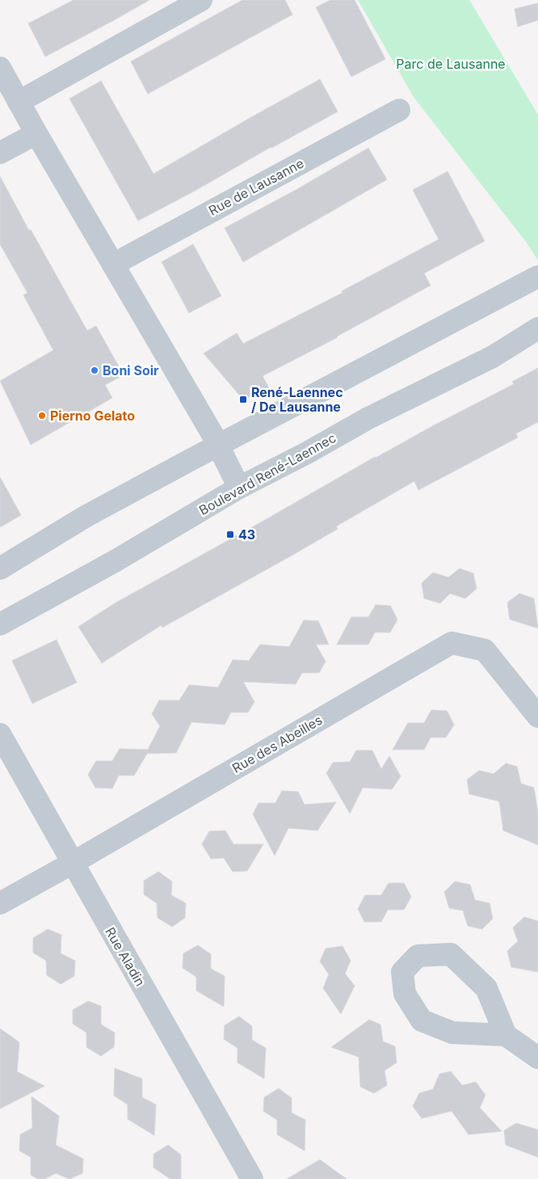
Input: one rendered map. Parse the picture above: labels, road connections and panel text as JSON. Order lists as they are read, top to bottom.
{
  "streets": {
    "street": [
      "Rue de Lausanne",
      "Boulevard René-Laennec",
      "Rue des Abeilles",
      "Rue Aladin"
    ]
  },
  "crossings": [
    ["Rue des Abeilles", "Rue Aladin"]
  ],
  "parks": ["Parc de Lausanne"],
  "places": {
    "other": ["Boni Soir", "Pierno Gelato"],
    "transit": ["René-Laennec / De Lausanne", "43"]
  }
}
